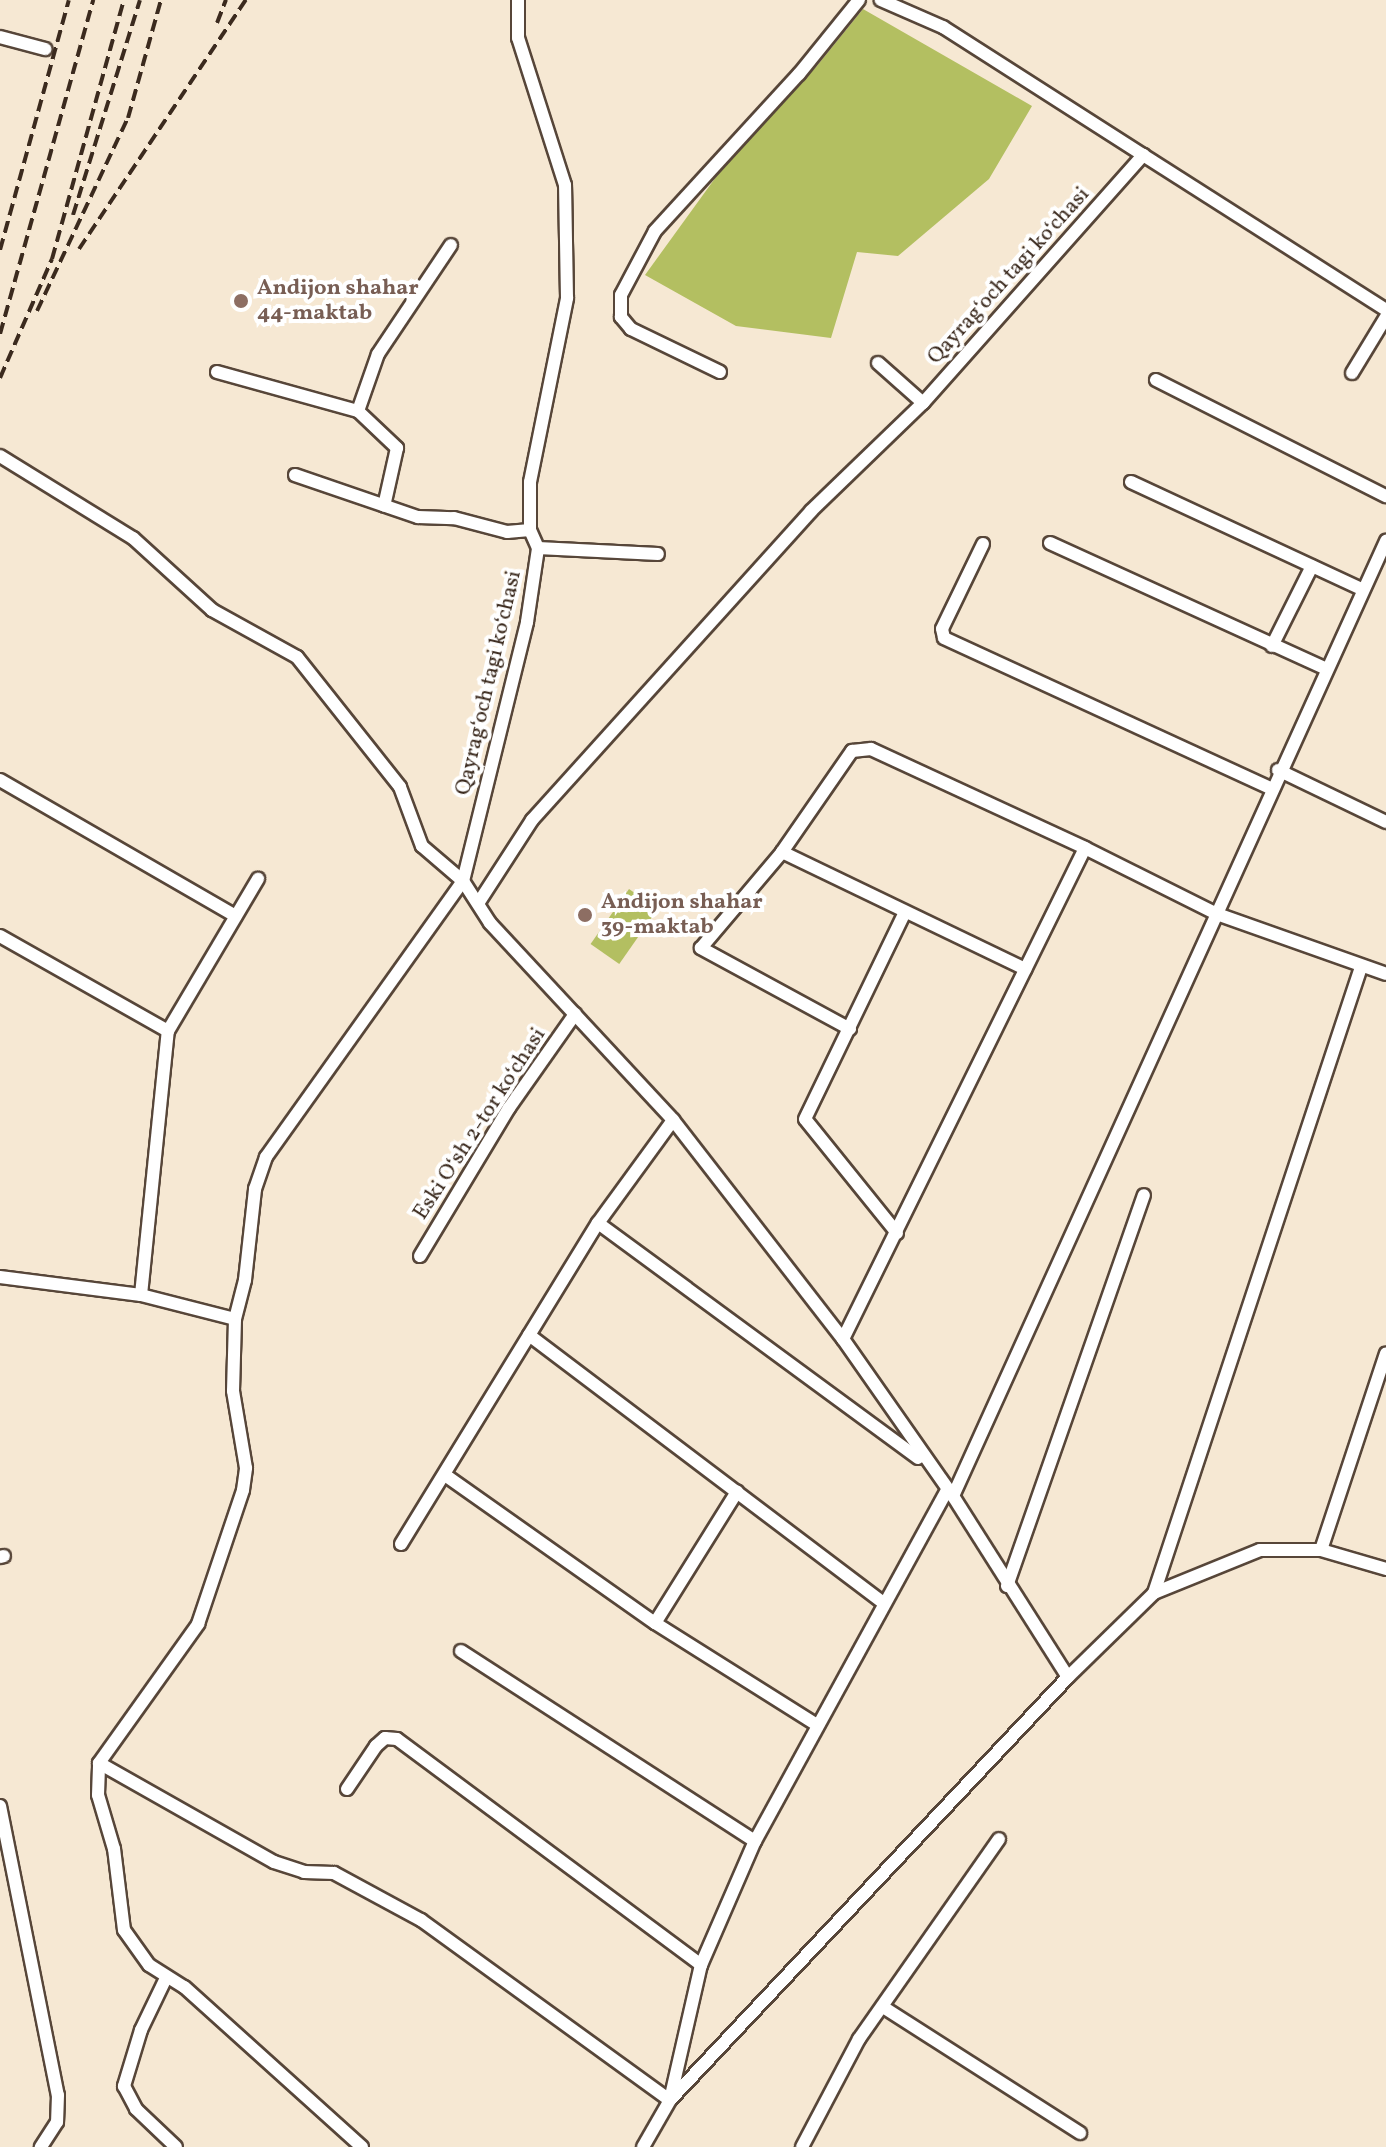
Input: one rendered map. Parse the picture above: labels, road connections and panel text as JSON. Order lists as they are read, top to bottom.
{
  "streets": {
    "street": ["Qayragʻoch tagi koʻchasi", "Eski Oʻsh 2-tor koʻchasi"]
  },
  "places": ["Andijon shahar 44-maktab", "Andijon shahar 39-maktab"]
}
